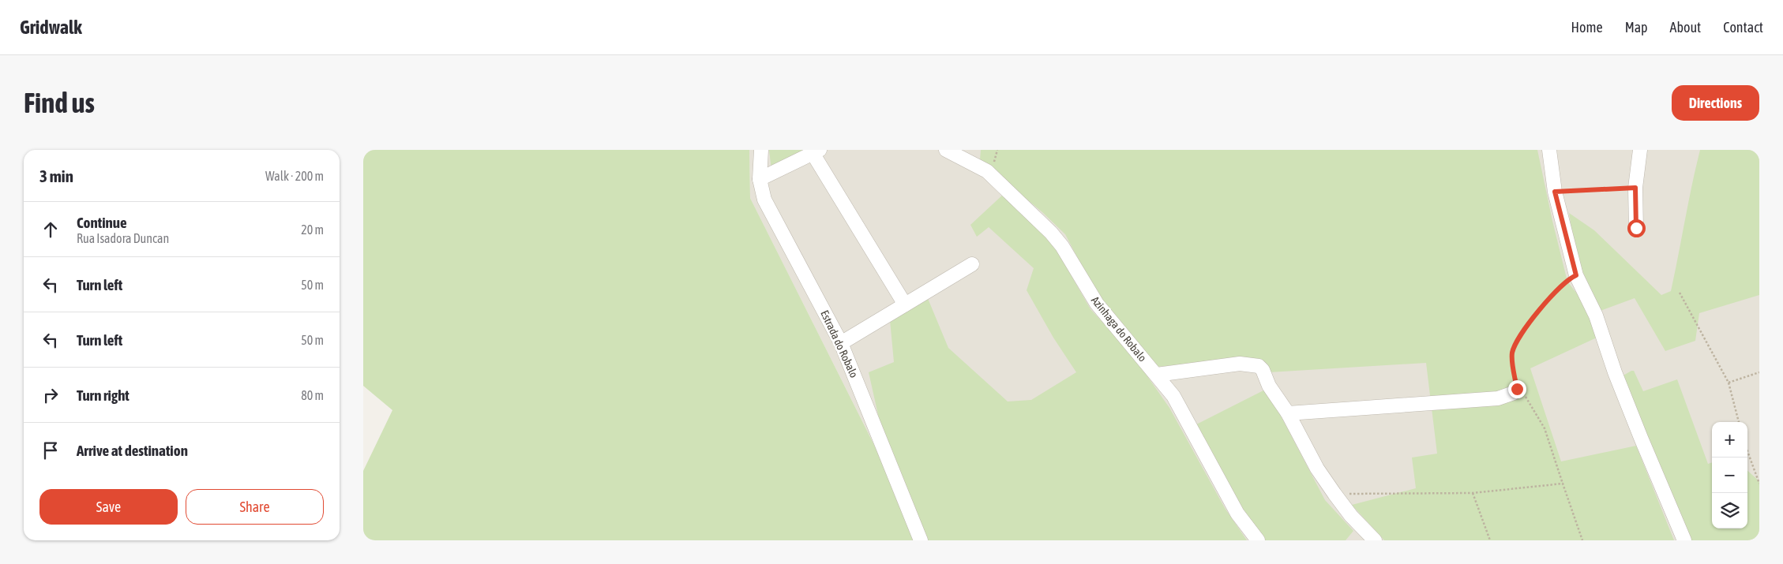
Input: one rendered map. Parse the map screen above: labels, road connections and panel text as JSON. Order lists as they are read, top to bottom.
{
  "streets": {
    "street": ["Azinhaga do Robalo", "Estrada do Robalo"]
  },
  "page": {
    "header": "Gridwalk",
    "nav": [
      "Home",
      "Map",
      "About",
      "Contact"
    ],
    "buttons": [
      "Directions",
      ["Save", "Share"]
    ],
    "title": "Find us",
    "heading": ["3 min", "Walk · 200 m"],
    "list": [
      ["Continue", "Rua Isadora Duncan", "20 m"],
      ["Turn left", "50 m"],
      ["Turn left", "50 m"],
      ["Turn right", "80 m"],
      "Arrive at destination"
    ],
    "map_buttons": ["+", "−"]
  }
}
